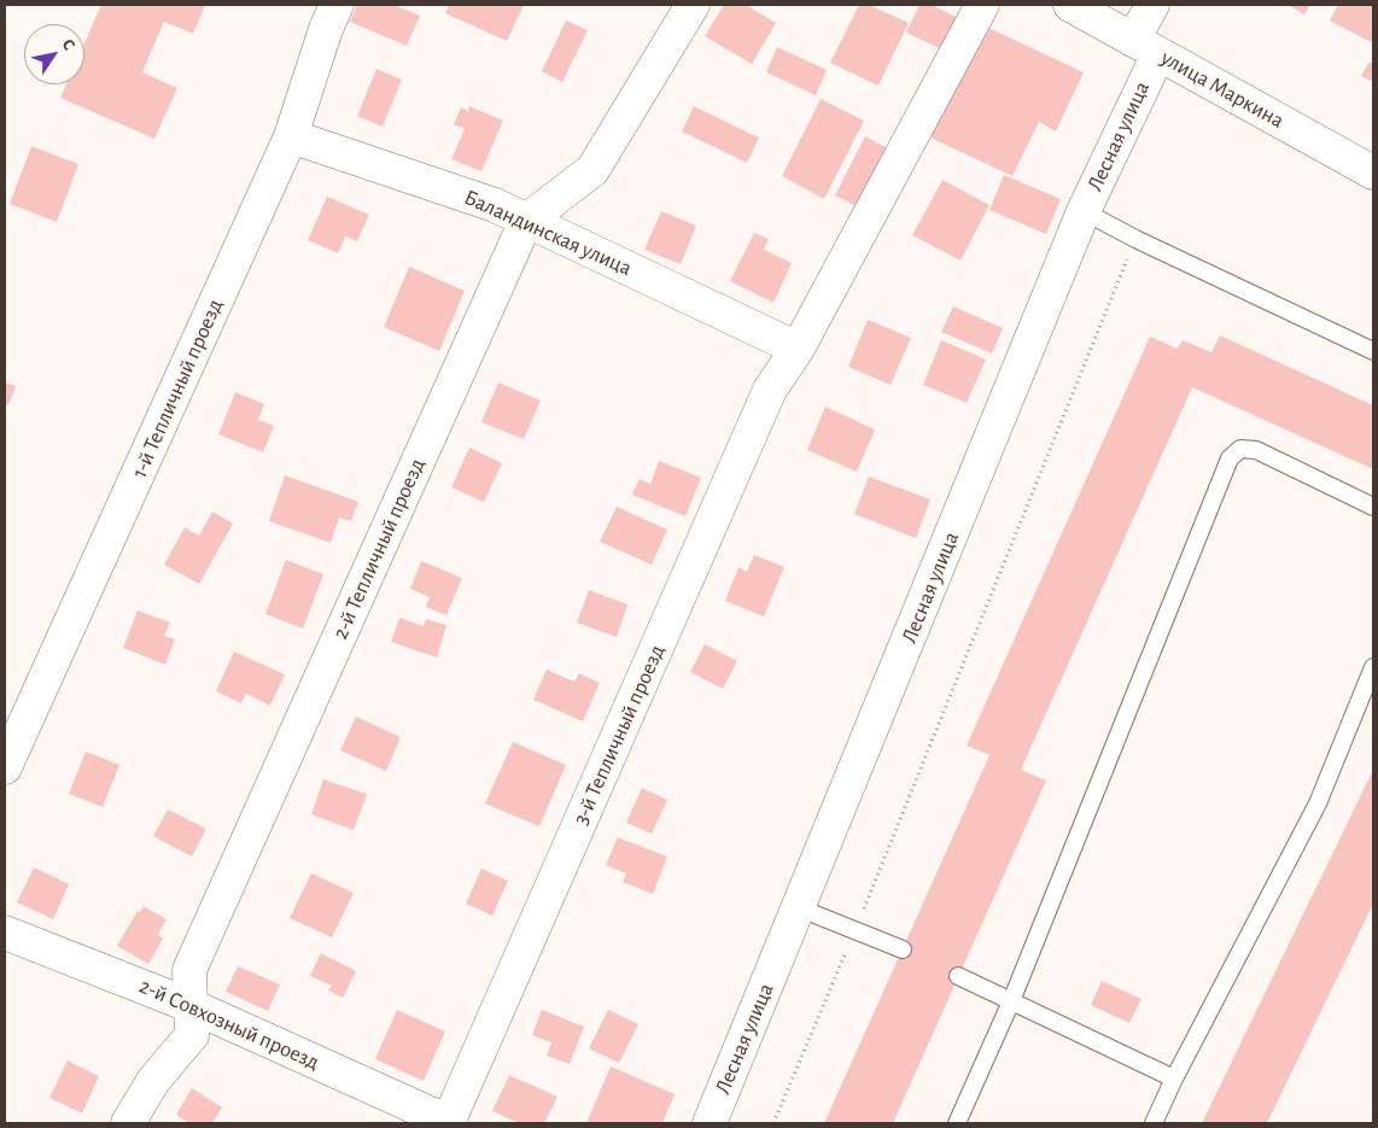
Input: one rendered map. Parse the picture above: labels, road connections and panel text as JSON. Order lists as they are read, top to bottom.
{
  "streets": {
    "street": [
      "улица Маркина",
      "Лесная улица",
      "Баландинская улица",
      "1-й Тепличный проезд",
      "2-й Тепличный проезд",
      "3-й Тепличный проезд",
      "2-й Совхозный проезд"
    ]
  },
  "crossings": [
    ["улица Маркина", "Лесная улица"],
    ["Баландинская улица", "1-й Тепличный проезд"],
    ["Баландинская улица", "2-й Тепличный проезд"],
    ["Баландинская улица", "3-й Тепличный проезд"],
    ["2-й Тепличный проезд", "2-й Совхозный проезд"],
    ["3-й Тепличный проезд", "2-й Совхозный проезд"]
  ],
  "north": "top right"
}
